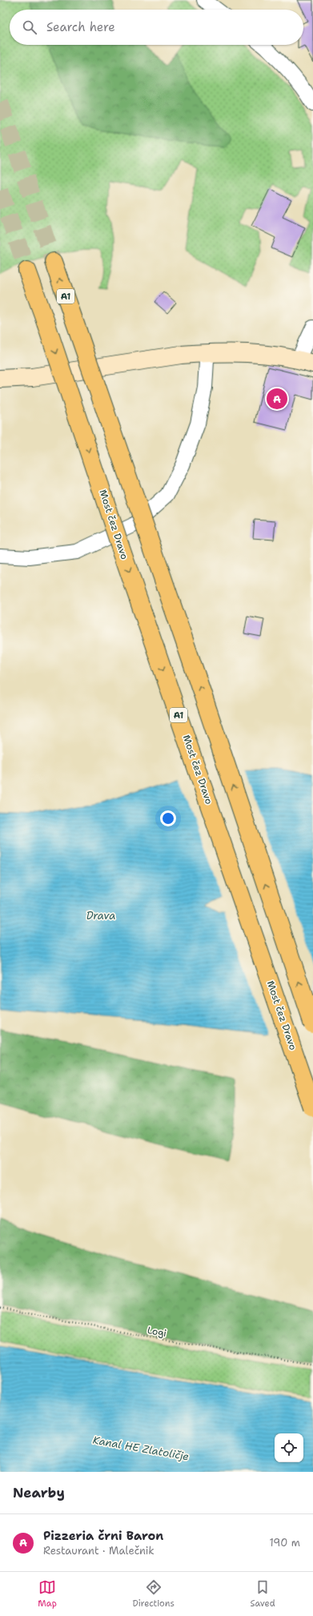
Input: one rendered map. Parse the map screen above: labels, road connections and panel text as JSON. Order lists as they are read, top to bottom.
{
  "streets": {
    "highway": ["A1", "Most čez Dravo"],
    "path": ["Logi"]
  },
  "water": ["Drava", "Kanal HE Zlatoličje"],
  "page": {
    "search": "Search here",
    "pins": "A",
    "heading": "Nearby",
    "list": [
      {
        "mark": "A",
        "name": "Pizzeria črni Baron",
        "note": "Restaurant · Malečnik",
        "value": "190 m"
      }
    ],
    "nav": ["Map", "Directions", "Saved"]
  }
}
